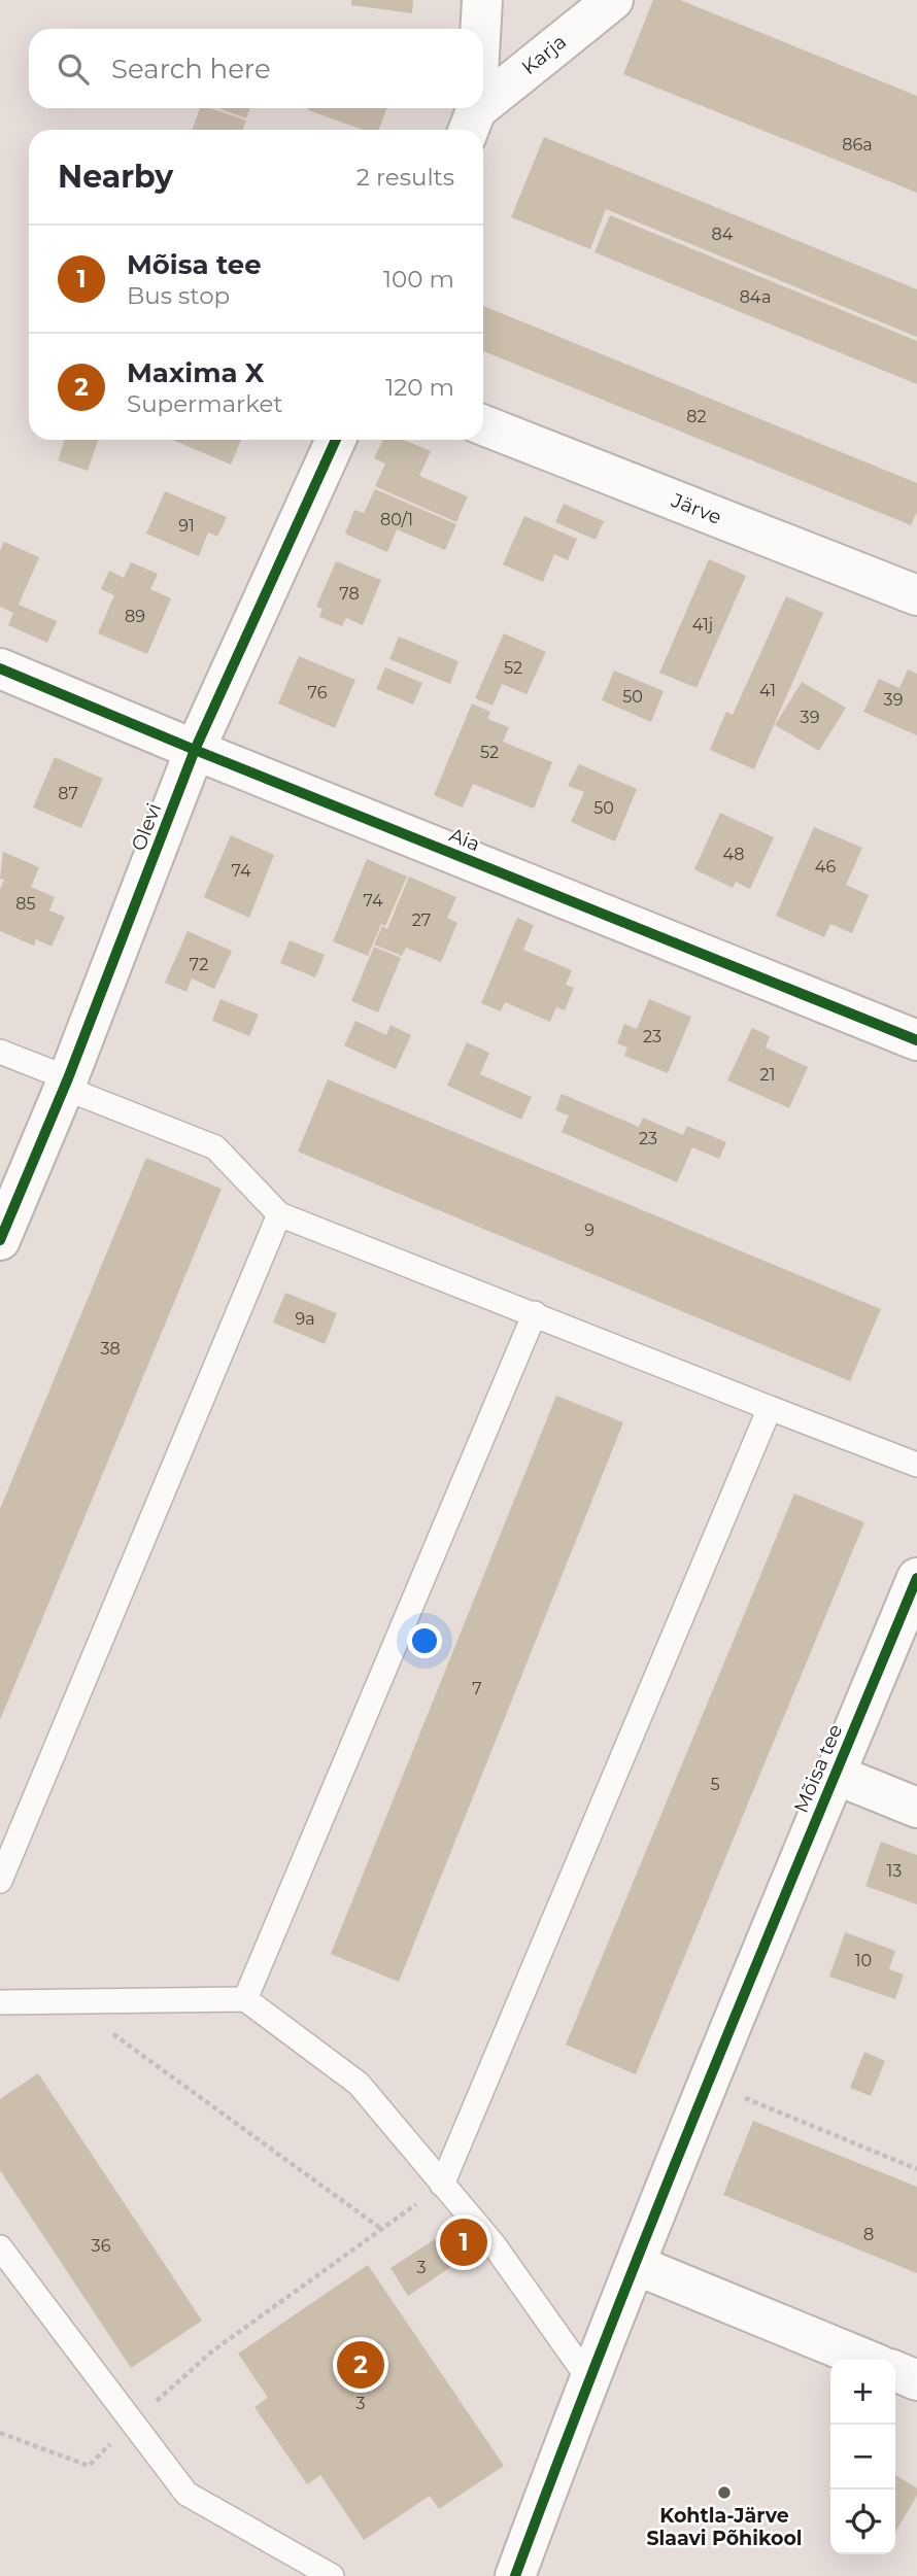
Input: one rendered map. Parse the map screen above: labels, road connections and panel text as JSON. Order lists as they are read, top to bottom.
{
  "streets": {
    "street": [
      "Karja",
      "Järve",
      "Olevi",
      "Aia",
      "Mõisa tee"
    ]
  },
  "crossings": [
    ["Olevi", "Aia"]
  ],
  "places": ["Kohtla-Järve Slaavi Põhikool"],
  "house_numbers": [
    "86a",
    "84",
    "84a",
    "82",
    "80/1",
    "91",
    "78",
    "89",
    "41j",
    "52",
    "41",
    "76",
    "50",
    "39",
    "39",
    "52",
    "87",
    "50",
    "48",
    "46",
    "74",
    "74",
    "85",
    "27",
    "72",
    "23",
    "21",
    "23",
    "9",
    "9a",
    "38",
    "7",
    "5",
    "13",
    "10",
    "8",
    "36",
    "3",
    "3"
  ],
  "page": {
    "search": "Search here",
    "heading": ["Nearby", "2 results"],
    "list": [
      {
        "mark": "1",
        "name": "Mõisa tee",
        "note": "Bus stop",
        "value": "100 m"
      },
      {
        "mark": "2",
        "name": "Maxima X",
        "note": "Supermarket",
        "value": "120 m"
      }
    ],
    "pins": ["1", "2"],
    "map_buttons": ["+", "−"]
  }
}
